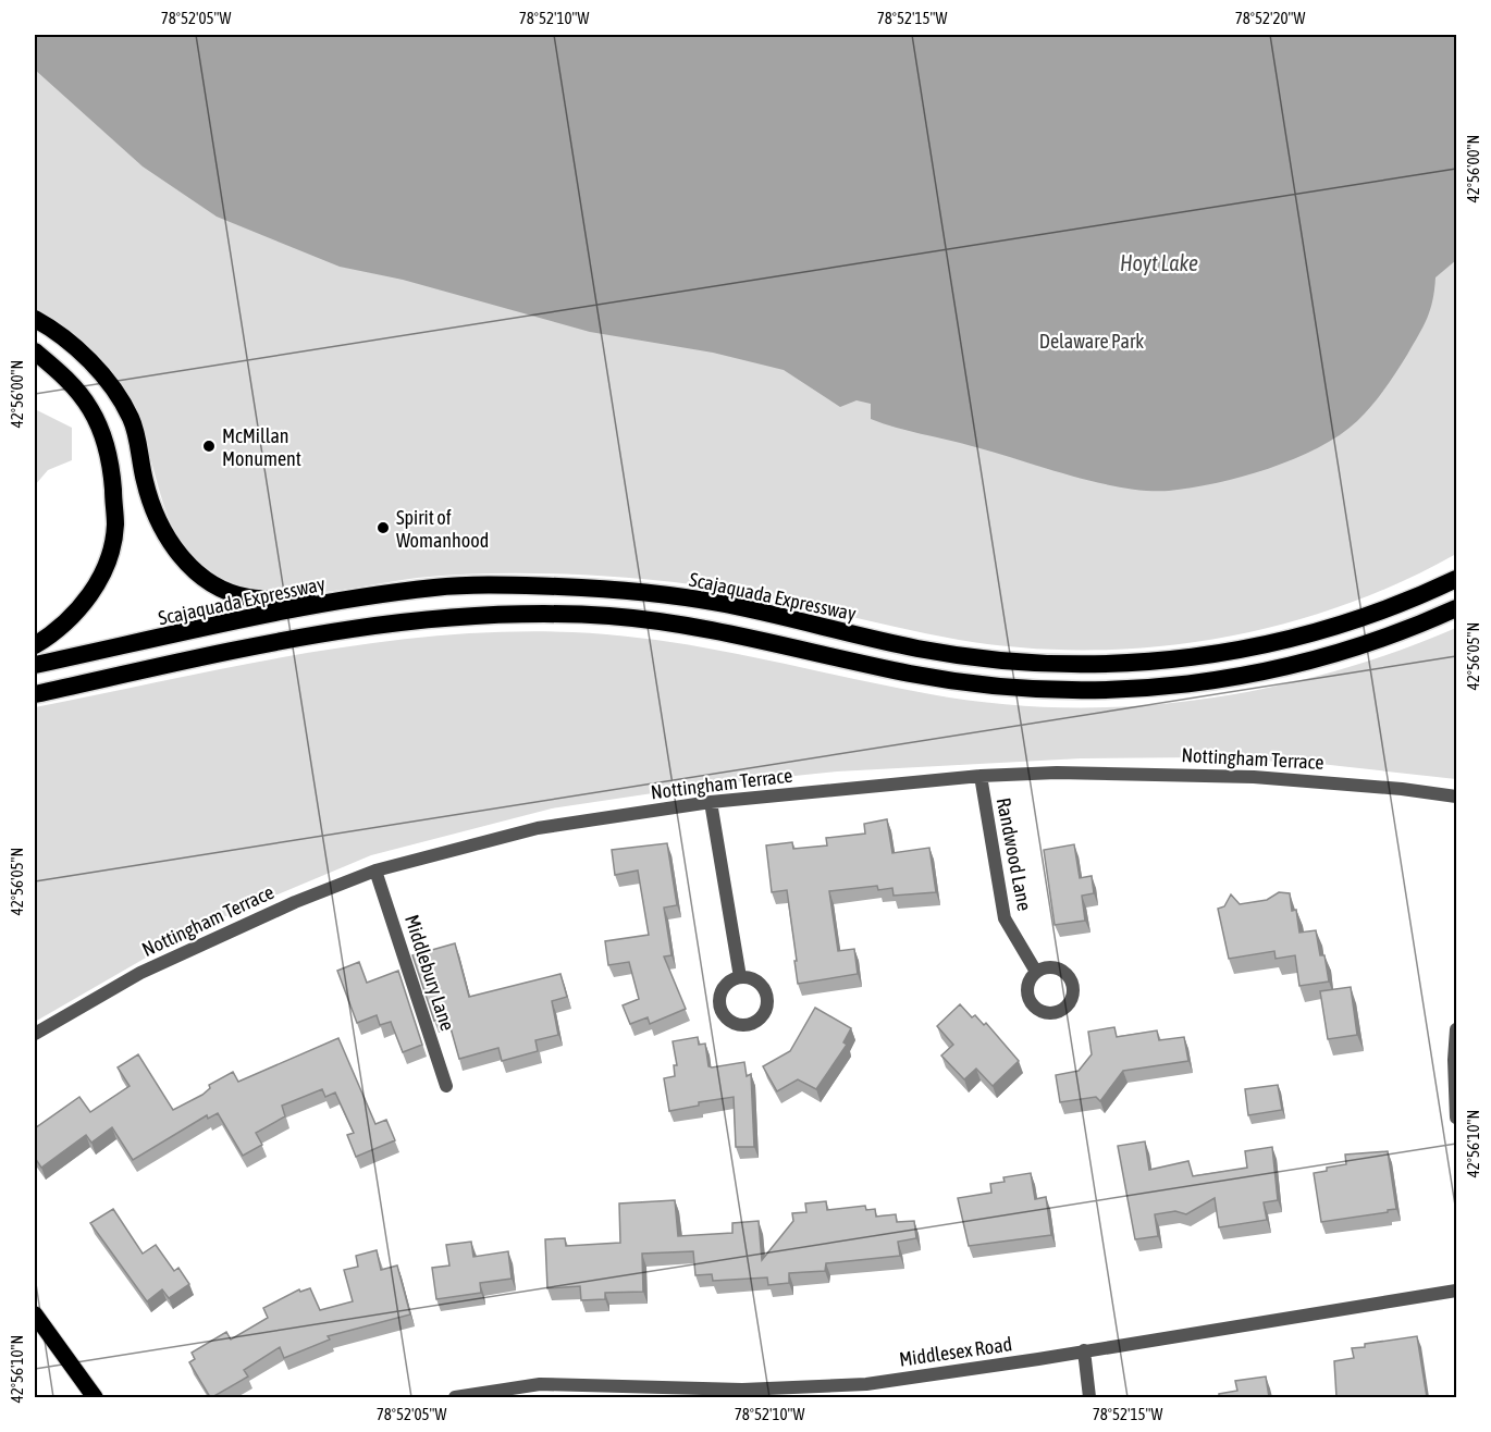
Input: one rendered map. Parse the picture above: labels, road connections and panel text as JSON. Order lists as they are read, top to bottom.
{
  "streets": {
    "highway": ["Scajaquada Expressway"],
    "street": [
      "Nottingham Terrace",
      "Randwood Lane",
      "Middlebury Lane",
      "Middlesex Road"
    ]
  },
  "crossings": [
    ["Nottingham Terrace", "Randwood Lane"],
    ["Nottingham Terrace", "Middlebury Lane"]
  ],
  "water": ["Hoyt Lake"],
  "parks": ["Delaware Park"],
  "places": ["McMillan Monument", "Spirit of Womanhood"],
  "coordinates": [
    "78°52'05\"W",
    "78°52'10\"W",
    "78°52'15\"W",
    "78°52'20\"W",
    "42°56'00\"N",
    "42°56'05\"N",
    "42°56'10\"N"
  ]
}
